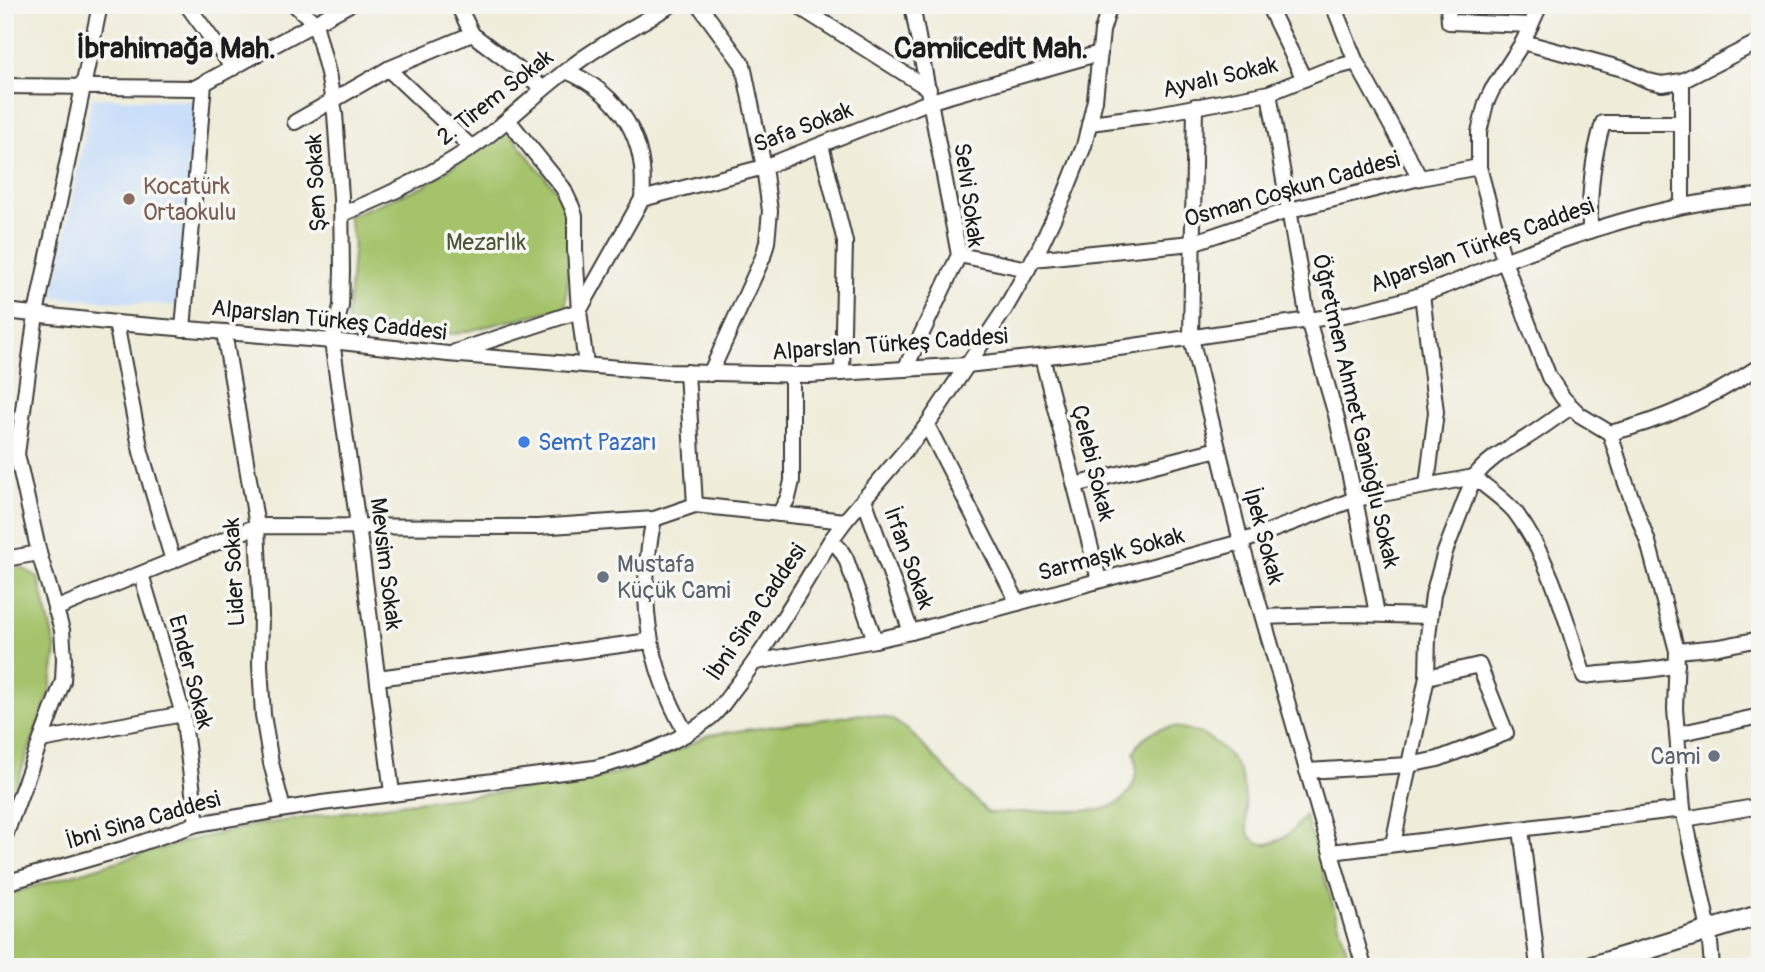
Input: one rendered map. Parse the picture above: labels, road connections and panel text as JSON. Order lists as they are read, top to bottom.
{
  "streets": {
    "street": [
      "Ayvalı Sokak",
      "2. Tirem Sokak",
      "Safa Sokak",
      "Şen Sokak",
      "Osman Coşkun Caddesi",
      "Selvi Sokak",
      "Alparslan Türkeş Caddesi",
      "Öğretmen Ahmet Ganioğlu Sokak",
      "Çelebi Sokak",
      "İpek Sokak",
      "Sarmaşık Sokak",
      "İrfan Sokak",
      "Mevsim Sokak",
      "Lider Sokak",
      "İbni Sina Caddesi",
      "Ender Sokak"
    ]
  },
  "crossings": [
    ["Ayvalı Sokak", "Öğretmen Ahmet Ganioğlu Sokak"],
    ["Ayvalı Sokak", "İpek Sokak"],
    ["Ayvalı Sokak", "İbni Sina Caddesi"],
    ["2. Tirem Sokak", "Şen Sokak"],
    ["Safa Sokak", "Selvi Sokak"],
    ["Safa Sokak", "İbni Sina Caddesi"],
    ["Şen Sokak", "Alparslan Türkeş Caddesi"],
    ["Şen Sokak", "Mevsim Sokak"],
    ["Osman Coşkun Caddesi", "Selvi Sokak"],
    ["Osman Coşkun Caddesi", "Öğretmen Ahmet Ganioğlu Sokak"],
    ["Osman Coşkun Caddesi", "İpek Sokak"],
    ["Osman Coşkun Caddesi", "İbni Sina Caddesi"],
    ["Selvi Sokak", "Alparslan Türkeş Caddesi"],
    ["Alparslan Türkeş Caddesi", "Öğretmen Ahmet Ganioğlu Sokak"],
    ["Alparslan Türkeş Caddesi", "Çelebi Sokak"],
    ["Alparslan Türkeş Caddesi", "İpek Sokak"],
    ["Alparslan Türkeş Caddesi", "Mevsim Sokak"],
    ["Alparslan Türkeş Caddesi", "Lider Sokak"],
    ["Alparslan Türkeş Caddesi", "İbni Sina Caddesi"],
    ["Öğretmen Ahmet Ganioğlu Sokak", "Sarmaşık Sokak"],
    ["Çelebi Sokak", "Sarmaşık Sokak"],
    ["İpek Sokak", "Sarmaşık Sokak"],
    ["Sarmaşık Sokak", "İrfan Sokak"],
    ["Sarmaşık Sokak", "İbni Sina Caddesi"],
    ["İrfan Sokak", "İbni Sina Caddesi"],
    ["Mevsim Sokak", "İbni Sina Caddesi"],
    ["Lider Sokak", "İbni Sina Caddesi"],
    ["İbni Sina Caddesi", "Ender Sokak"]
  ],
  "districts": ["İbrahimağa Mah.", "Camiicedit Mah."],
  "parks": ["Mezarlık"],
  "places": [
    "Kocatürk Ortaokulu",
    "Semt Pazarı",
    "Mustafa Küçük Cami",
    "Cami"
  ]
}
